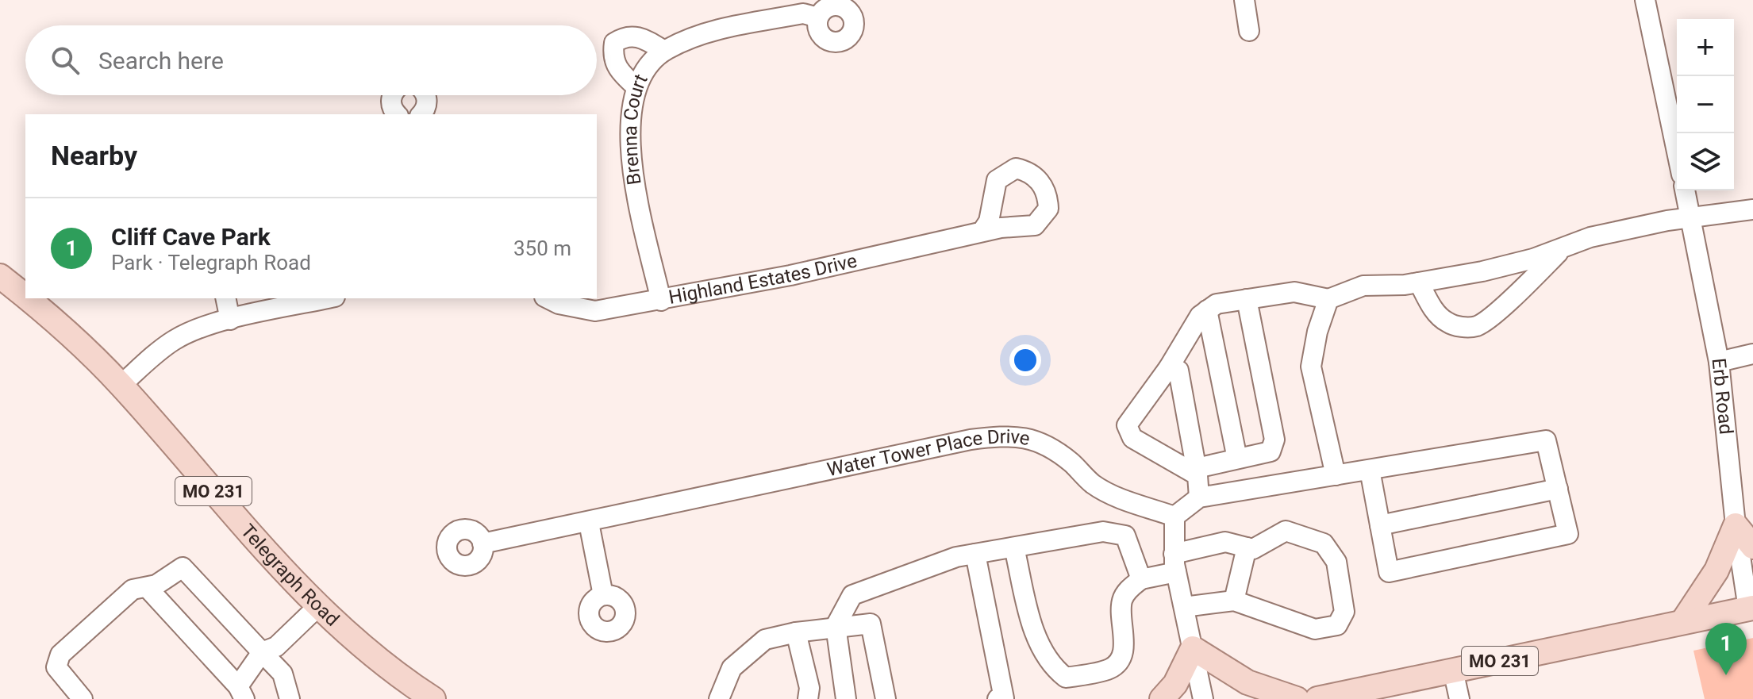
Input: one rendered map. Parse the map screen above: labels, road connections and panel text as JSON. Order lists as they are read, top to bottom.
{
  "streets": {
    "main road": ["MO 231", "Telegraph Road"],
    "street": [
      "Brenna Court",
      "Highland Estates Drive",
      "Erb Road",
      "Water Tower Place Drive"
    ]
  },
  "crossings": [
    ["Brenna Court", "Highland Estates Drive"],
    ["Erb Road", "MO 231"]
  ],
  "page": {
    "map_buttons": ["+", "−"],
    "search": "Search here",
    "heading": "Nearby",
    "list": [
      {
        "mark": "1",
        "name": "Cliff Cave Park",
        "note": "Park · Telegraph Road",
        "value": "350 m"
      }
    ],
    "pins": "1"
  }
}
